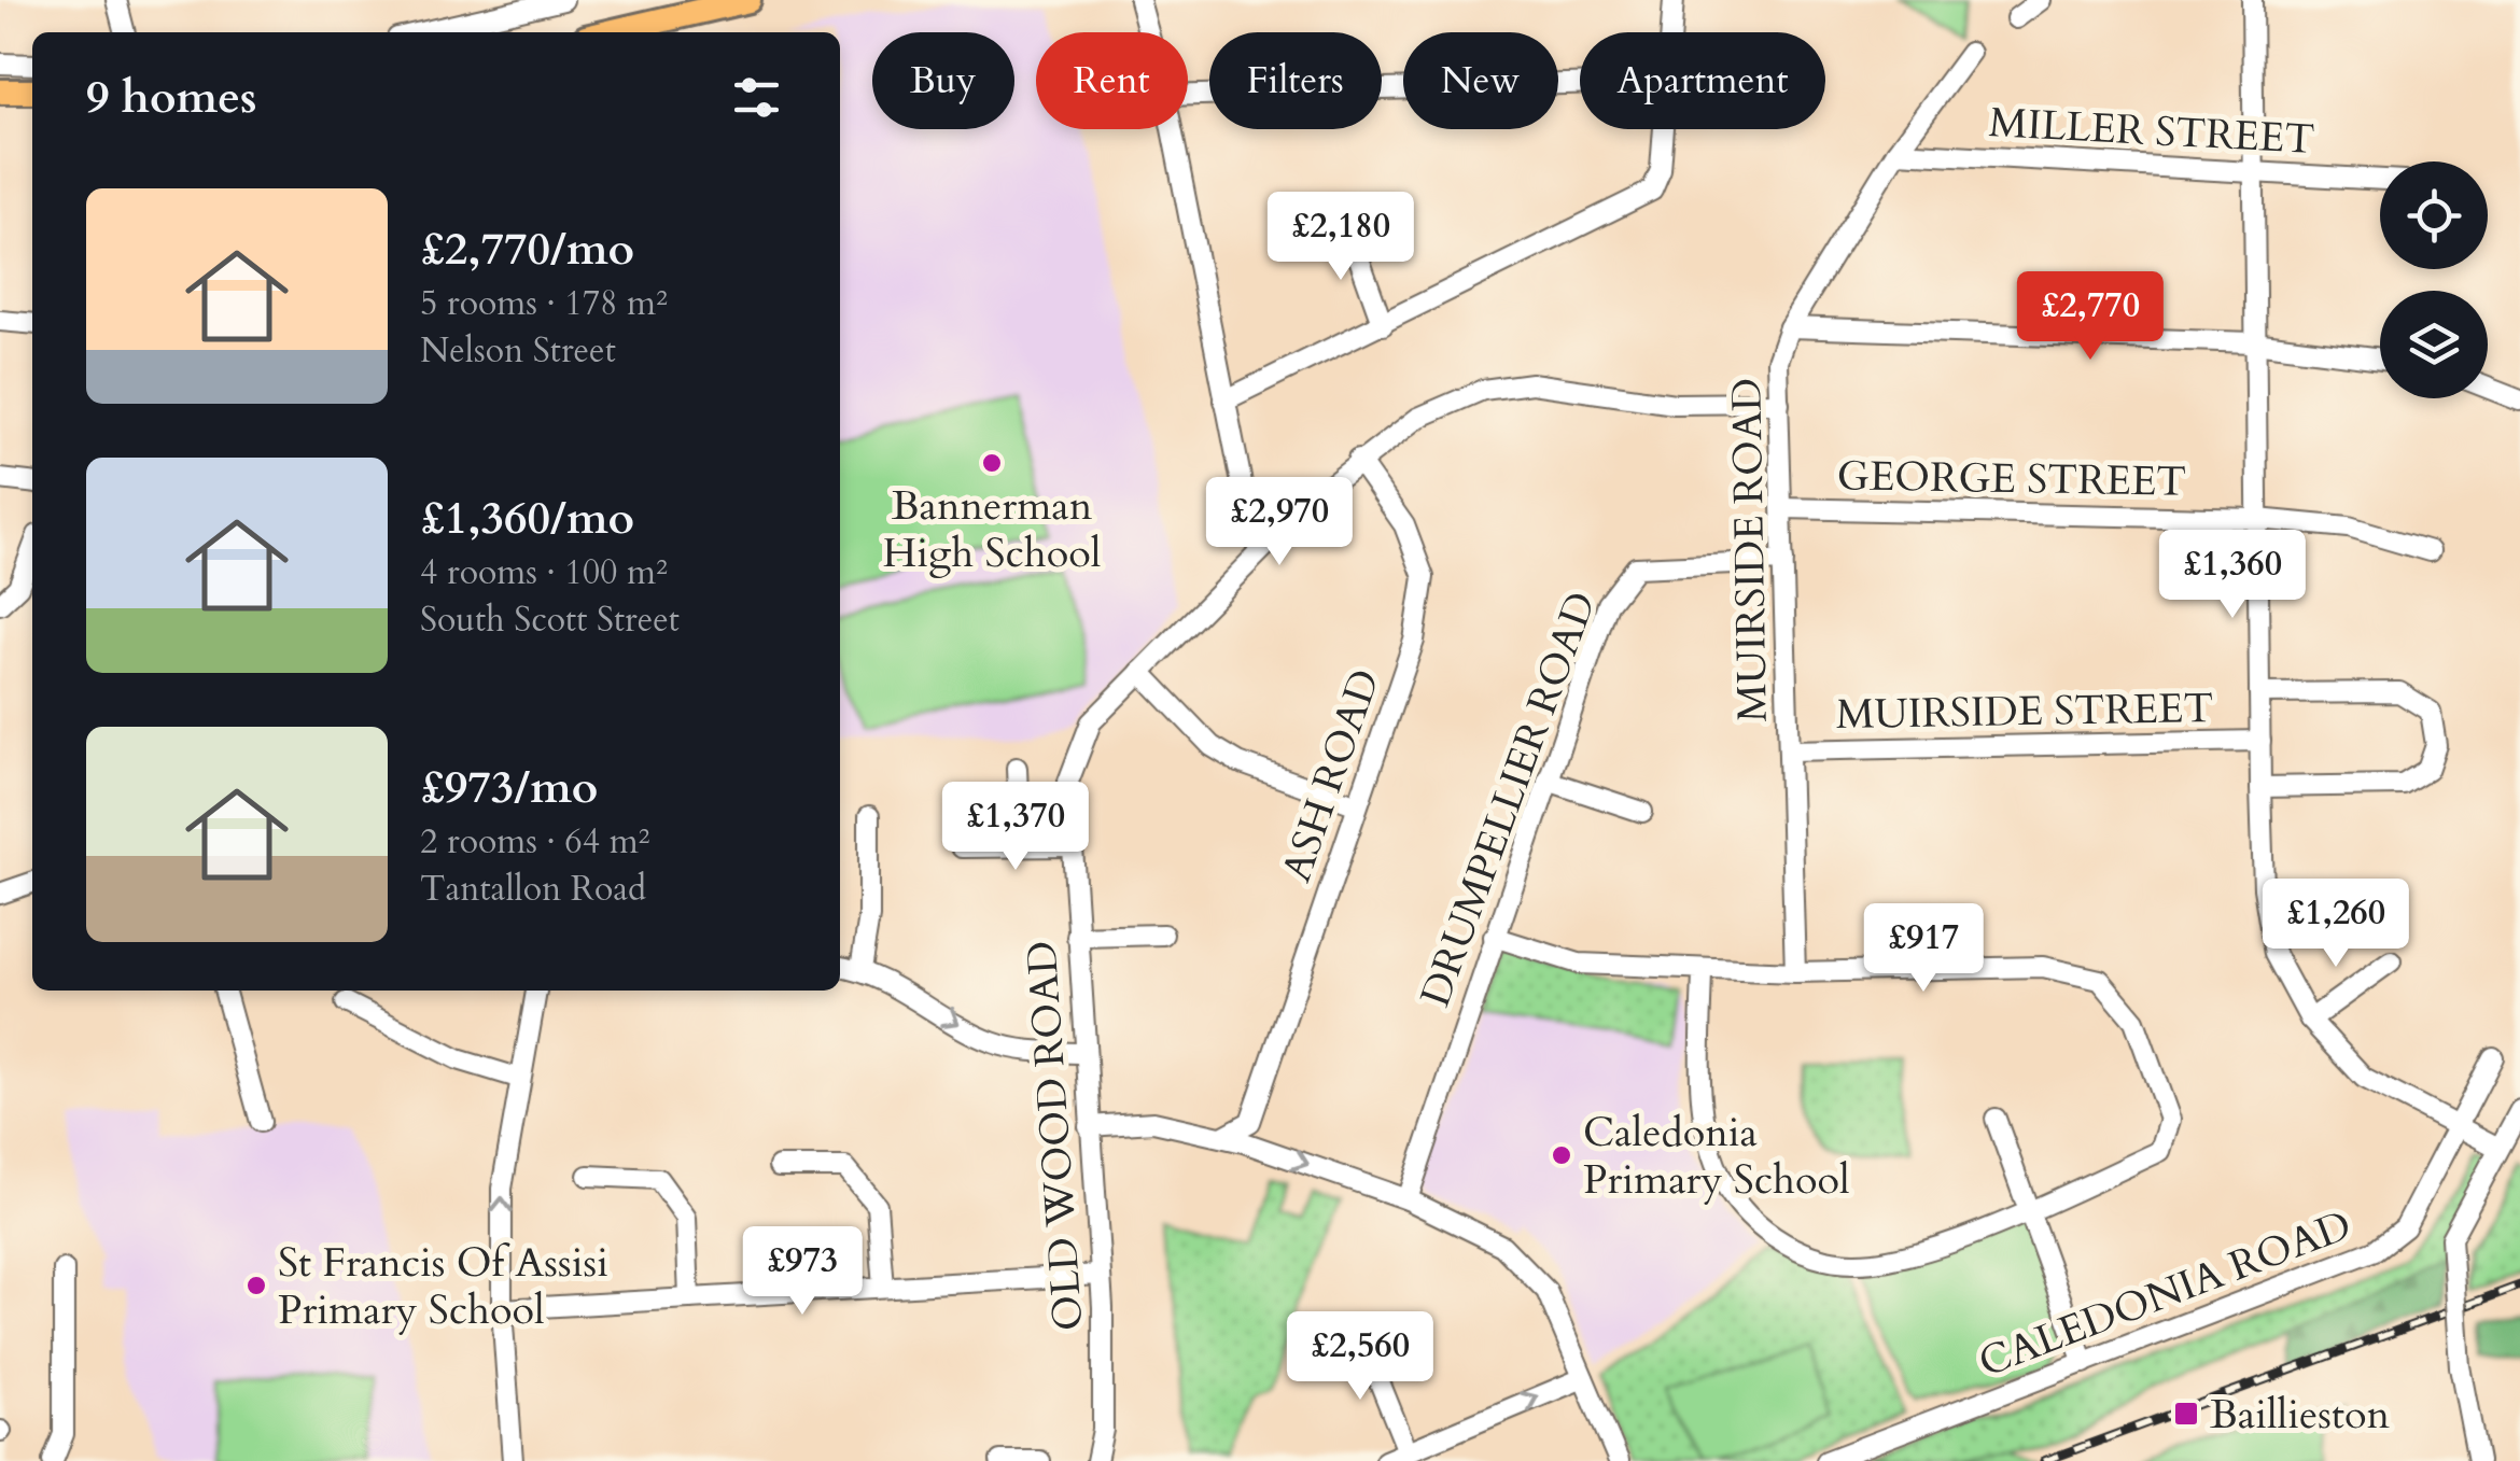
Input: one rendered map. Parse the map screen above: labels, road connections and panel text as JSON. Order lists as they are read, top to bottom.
{
  "streets": {
    "street": [
      "MILLER STREET",
      "GEORGE STREET",
      "MUIRSIDE ROAD",
      "MUIRSIDE STREET",
      "ASH ROAD",
      "DRUMPELLIER ROAD",
      "OLD WOOD ROAD",
      "CALEDONIA ROAD"
    ]
  },
  "crossings": [
    ["MILLER STREET", "MUIRSIDE ROAD"],
    ["GEORGE STREET", "MUIRSIDE ROAD"],
    ["MUIRSIDE ROAD", "MUIRSIDE STREET"],
    ["MUIRSIDE ROAD", "DRUMPELLIER ROAD"],
    ["MUIRSIDE ROAD", "OLD WOOD ROAD"],
    ["ASH ROAD", "OLD WOOD ROAD"]
  ],
  "places": {
    "other": ["Bannerman High School", "Caledonia Primary School", "St Francis Of Assisi Primary School"],
    "transit": ["Baillieston"]
  },
  "page": {
    "chip": [
      "Buy",
      "Rent",
      "Filters",
      "New",
      "Apartment"
    ],
    "heading": "9 homes",
    "list": [
      {
        "name": "£2,770/mo",
        "note": "5 rooms · 178 m² · Nelson Street"
      },
      {
        "name": "£1,360/mo",
        "note": "4 rooms · 100 m² · South Scott Street"
      },
      {
        "name": "£973/mo",
        "note": "2 rooms · 64 m² · Tantallon Road"
      }
    ],
    "price": [
      "£2,180",
      "£2,770",
      "£2,970",
      "£1,360",
      "£1,370",
      "£1,260",
      "£917",
      "£973",
      "£2,560"
    ]
  }
}
